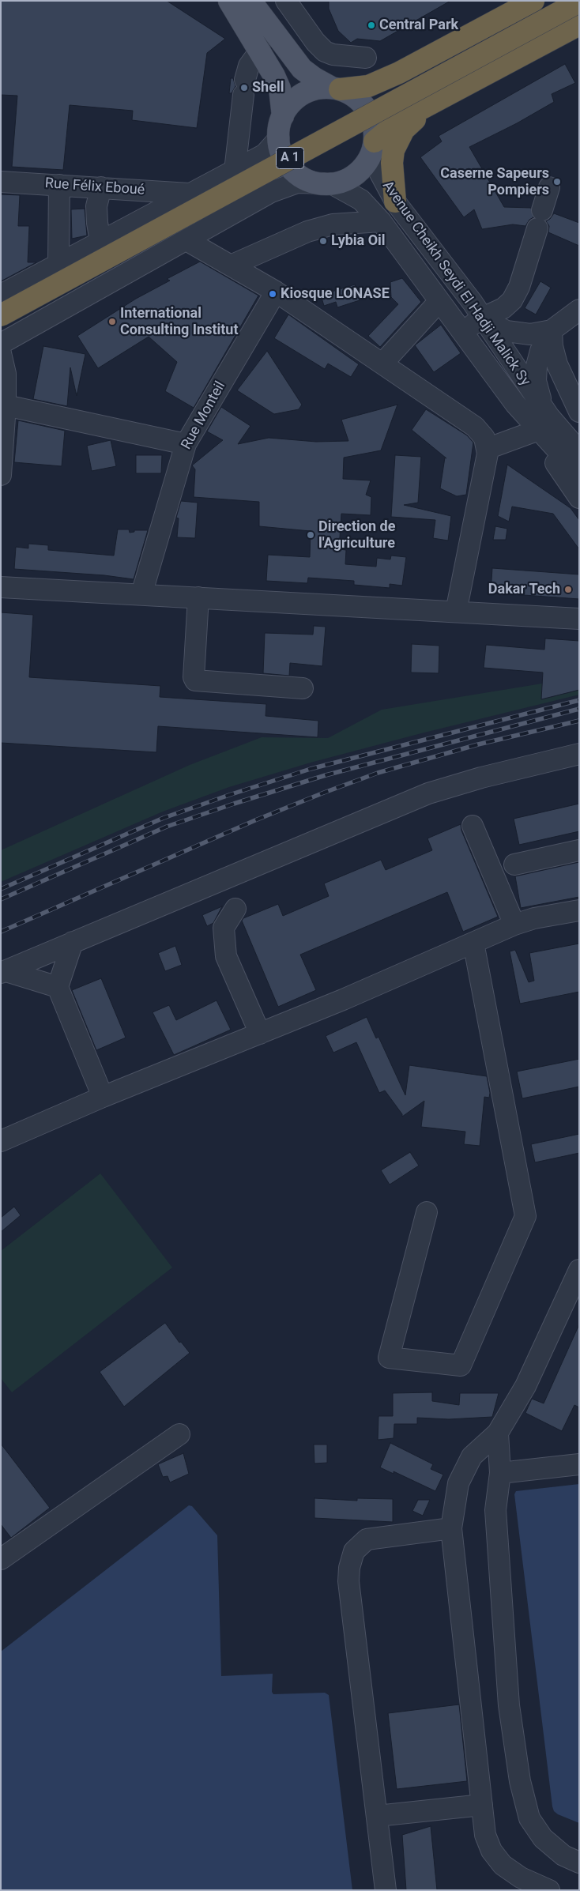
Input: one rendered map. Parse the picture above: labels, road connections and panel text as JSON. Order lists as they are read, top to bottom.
{
  "streets": {
    "highway": ["A 1"],
    "street": ["Rue Félix Eboué", "Avenue Cheikh Seydi El Hadji Malick Sy", "Rue Monteil"]
  },
  "places": [
    "Central Park",
    "Shell",
    "Caserne Sapeurs Pompiers",
    "Lybia Oil",
    "Kiosque LONASE",
    "International Consulting Institut",
    "Direction de l'Agriculture",
    "Dakar Tech"
  ]
}
